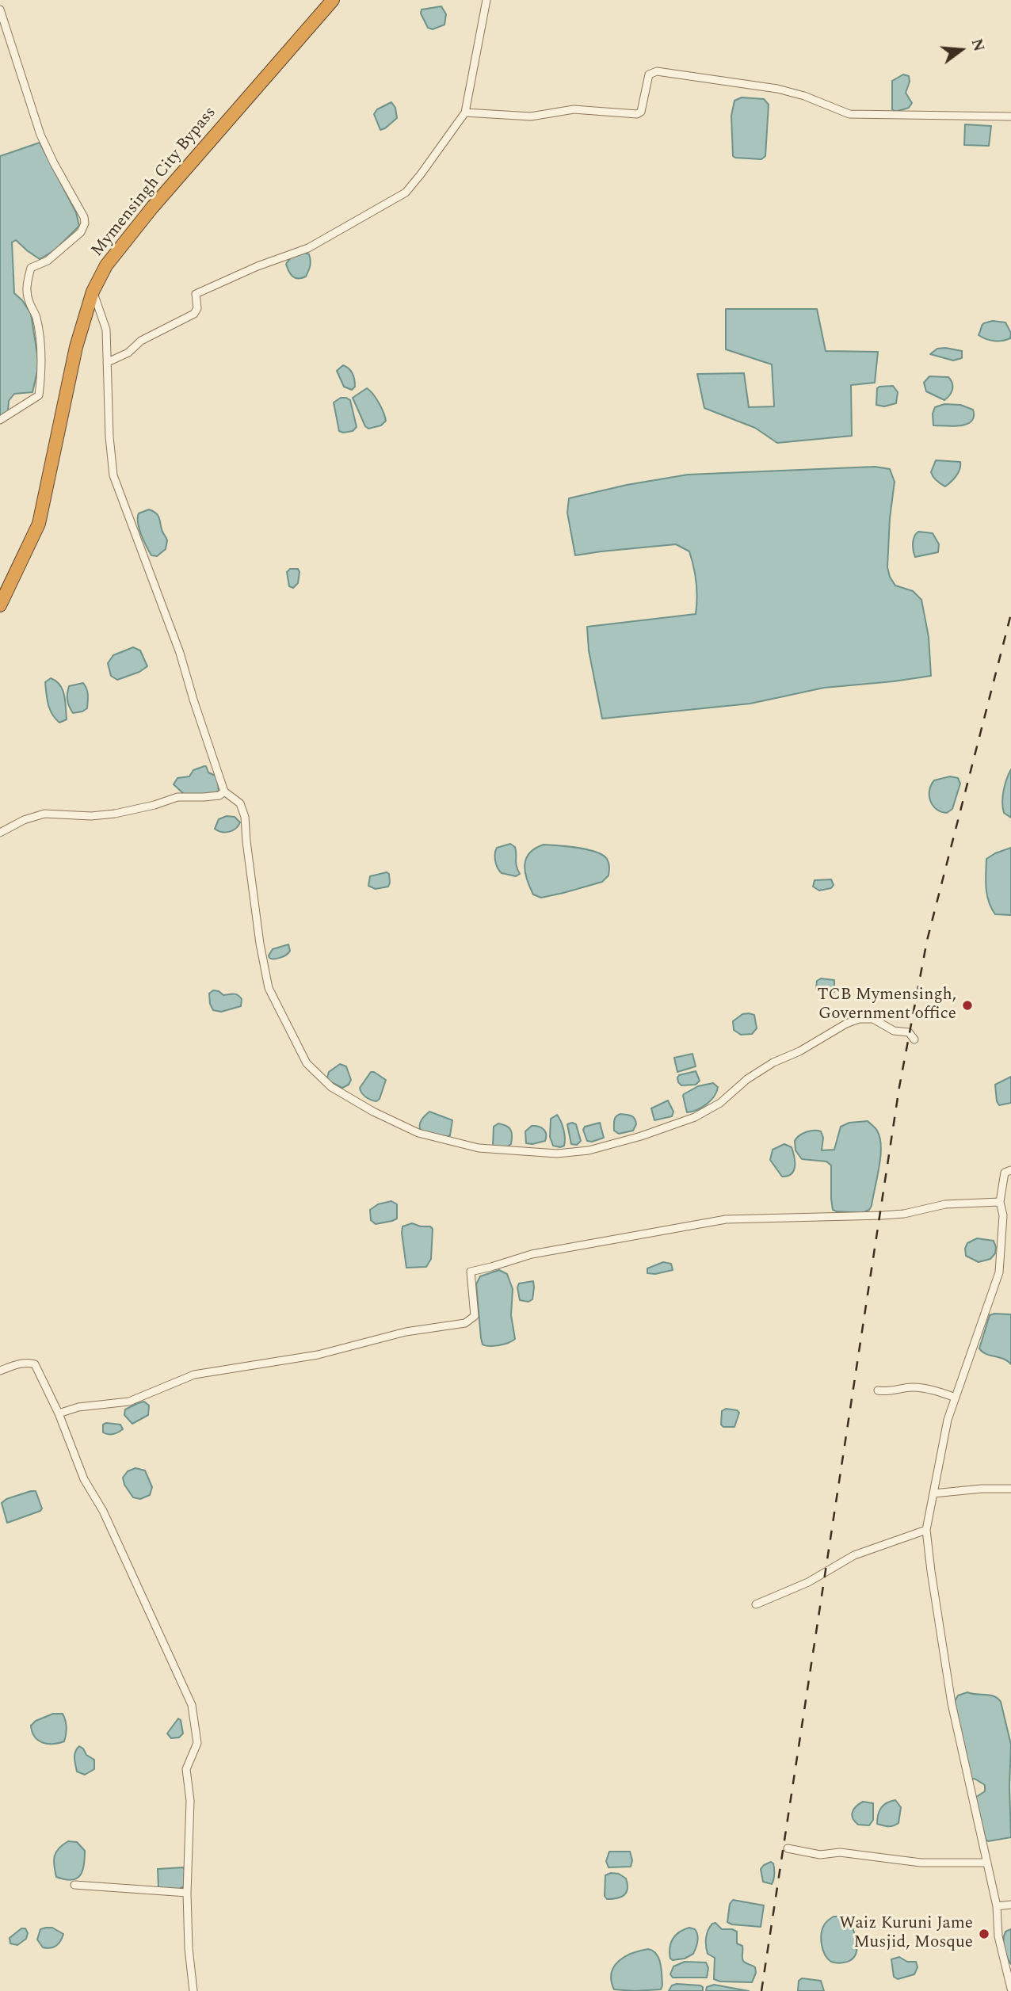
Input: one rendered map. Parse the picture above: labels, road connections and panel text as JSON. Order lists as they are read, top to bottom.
{
  "streets": {
    "highway": ["Mymensingh City Bypass"]
  },
  "places": ["TCB Mymensingh, Government office", "Waiz Kuruni Jame Musjid, Mosque"],
  "north": "right"
}
